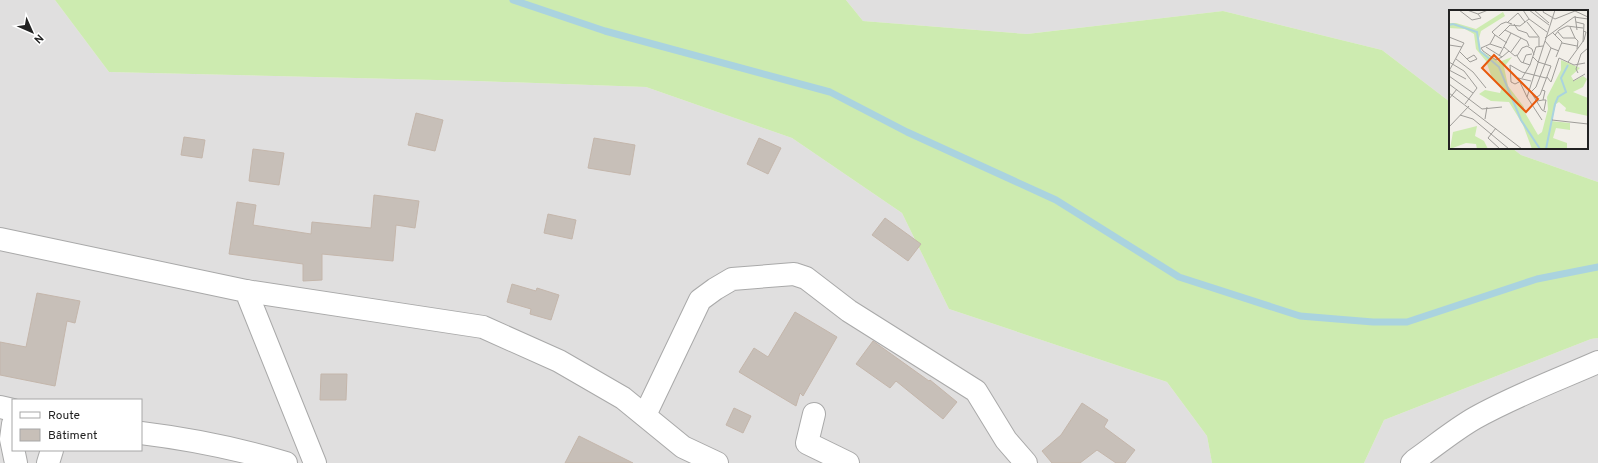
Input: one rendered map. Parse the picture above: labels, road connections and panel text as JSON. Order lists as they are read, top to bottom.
{
  "legend": ["Route", "Bâtiment"],
  "north": "bottom right"
}
